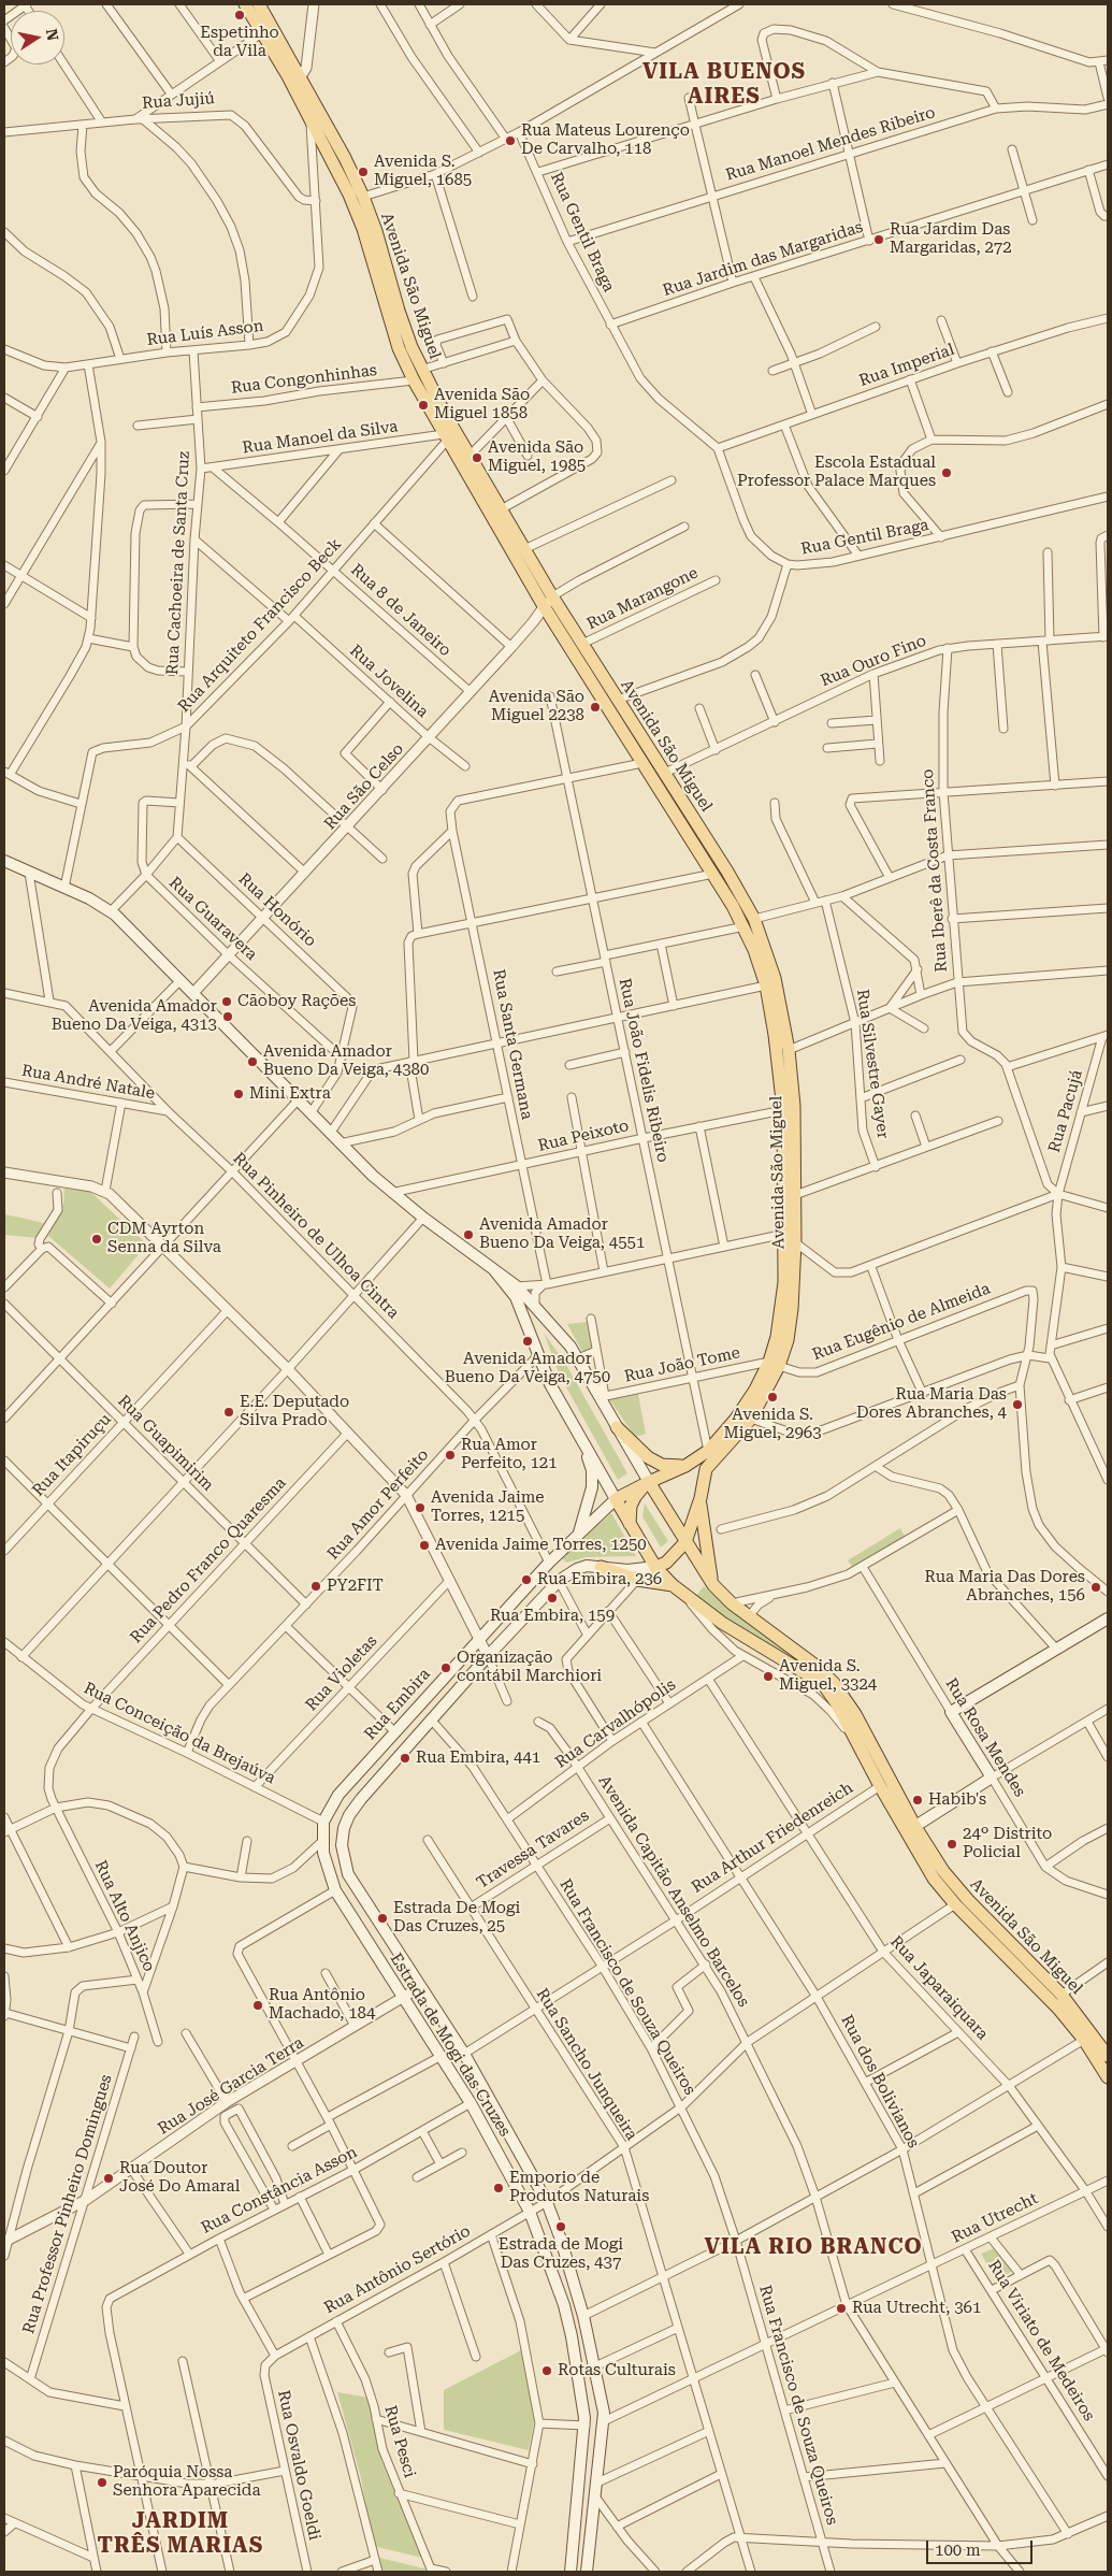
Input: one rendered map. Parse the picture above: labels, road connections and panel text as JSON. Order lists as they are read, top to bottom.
{
  "streets": {
    "main road": [
      "Avenida São Miguel",
      "Rua Embira",
      "Rua Rosa Mendes",
      "Estrada de Mogi das Cruzes"
    ],
    "street": [
      "Rua Jujiú",
      "Rua Manoel Mendes Ribeiro",
      "Rua Gentil Braga",
      "Rua Jardim das Margaridas",
      "Rua Luís Asson",
      "Rua Imperial",
      "Rua Congonhinhas",
      "Rua Manoel da Silva",
      "Rua Cachoeira de Santa Cruz",
      "Rua Marangone",
      "Rua 8 de Janeiro",
      "Rua Arquiteto Francisco Beck",
      "Rua Ouro Fino",
      "Rua Jovelina",
      "Rua São Celso",
      "Rua Iberê da Costa Franco",
      "Rua Honório",
      "Rua Guaravera",
      "Rua Santa Germana",
      "Rua Silvestre Gayer",
      "Rua João Fidelis Ribeiro",
      "Rua André Natale",
      "Rua Pacujá",
      "Rua Peixoto",
      "Rua Pinheiro de Ulhoa Cintra",
      "Rua Eugênio de Almeida",
      "Rua João Tome",
      "Rua Guapimirim",
      "Rua Itapiruçu",
      "Rua Amor Perfeito",
      "Rua Pedro Franco Quaresma",
      "Rua Violetas",
      "Rua Carvalhópolis",
      "Rua Conceição da Brejaúva",
      "Rua Arthur Friedenreich",
      "Travessa Tavares",
      "Avenida Capitão Anselmo Barcelos",
      "Rua Alto Anjico",
      "Rua Francisco de Souza Queiros",
      "Rua Japaraiquara",
      "Rua Sancho Junqueira",
      "Rua dos Bolivianos",
      "Rua José Garcia Terra",
      "Rua Constância Asson",
      "Rua Professor Pinheiro Domingues",
      "Rua Utrecht",
      "Rua Antônio Sertório",
      "Rua Viriato de Medeiros",
      "Rua Pesci",
      "Rua Osvaldo Goeldi"
    ]
  },
  "crossings": [
    ["Rua Jujiú", "Rua Luís Asson"],
    ["Rua Manoel Mendes Ribeiro", "Rua Gentil Braga"],
    ["Rua Gentil Braga", "Rua Jardim das Margaridas"],
    ["Rua Gentil Braga", "Rua Imperial"],
    ["Avenida São Miguel", "Rua Luís Asson"],
    ["Avenida São Miguel", "Rua Congonhinhas"],
    ["Avenida São Miguel", "Rua Manoel da Silva"],
    ["Avenida São Miguel", "Rua Marangone"],
    ["Avenida São Miguel", "Rua Arquiteto Francisco Beck"],
    ["Avenida São Miguel", "Rua Ouro Fino"],
    ["Avenida São Miguel", "Rua São Celso"],
    ["Avenida São Miguel", "Rua João Fidelis Ribeiro"],
    ["Avenida São Miguel", "Rua Peixoto"],
    ["Avenida São Miguel", "Rua Eugênio de Almeida"],
    ["Avenida São Miguel", "Rua João Tome"],
    ["Avenida São Miguel", "Rua Embira"],
    ["Avenida São Miguel", "Rua Carvalhópolis"],
    ["Avenida São Miguel", "Rua Arthur Friedenreich"],
    ["Avenida São Miguel", "Rua Antônio Sertório"],
    ["Rua Luís Asson", "Rua Cachoeira de Santa Cruz"],
    ["Rua Congonhinhas", "Rua Cachoeira de Santa Cruz"],
    ["Rua Manoel da Silva", "Rua Cachoeira de Santa Cruz"],
    ["Rua Manoel da Silva", "Rua 8 de Janeiro"],
    ["Rua Manoel da Silva", "Rua Arquiteto Francisco Beck"],
    ["Rua Cachoeira de Santa Cruz", "Rua Arquiteto Francisco Beck"],
    ["Rua Cachoeira de Santa Cruz", "Rua Jovelina"],
    ["Rua Cachoeira de Santa Cruz", "Rua Honório"],
    ["Rua Cachoeira de Santa Cruz", "Rua Guaravera"],
    ["Rua 8 de Janeiro", "Rua Arquiteto Francisco Beck"],
    ["Rua 8 de Janeiro", "Rua São Celso"],
    ["Rua Arquiteto Francisco Beck", "Rua Jovelina"],
    ["Rua Ouro Fino", "Rua Iberê da Costa Franco"],
    ["Rua Jovelina", "Rua São Celso"],
    ["Rua São Celso", "Rua Honório"],
    ["Rua São Celso", "Rua Guaravera"],
    ["Rua Honório", "Rua Guaravera"],
    ["Rua Santa Germana", "Rua João Fidelis Ribeiro"],
    ["Rua Santa Germana", "Rua Peixoto"],
    ["Rua João Fidelis Ribeiro", "Rua Peixoto"],
    ["Rua João Fidelis Ribeiro", "Rua João Tome"],
    ["Rua André Natale", "Rua Pinheiro de Ulhoa Cintra"],
    ["Rua Pinheiro de Ulhoa Cintra", "Rua Amor Perfeito"],
    ["Rua Pinheiro de Ulhoa Cintra", "Rua Embira"],
    ["Rua Eugênio de Almeida", "Rua João Tome"],
    ["Rua Guapimirim", "Rua Itapiruçu"],
    ["Rua Guapimirim", "Rua Amor Perfeito"],
    ["Rua Guapimirim", "Rua Pedro Franco Quaresma"],
    ["Rua Amor Perfeito", "Rua Conceição da Brejaúva"],
    ["Rua Pedro Franco Quaresma", "Rua Conceição da Brejaúva"],
    ["Rua Pedro Franco Quaresma", "Rua Alto Anjico"],
    ["Rua Violetas", "Rua Conceição da Brejaúva"],
    ["Rua Embira", "Rua Conceição da Brejaúva"],
    ["Rua Embira", "Estrada de Mogi das Cruzes"],
    ["Rua Carvalhópolis", "Avenida Capitão Anselmo Barcelos"],
    ["Rua Carvalhópolis", "Rua Francisco de Souza Queiros"],
    ["Rua Carvalhópolis", "Rua Japaraiquara"],
    ["Rua Carvalhópolis", "Rua dos Bolivianos"],
    ["Rua Conceição da Brejaúva", "Estrada de Mogi das Cruzes"],
    ["Rua Arthur Friedenreich", "Avenida Capitão Anselmo Barcelos"],
    ["Rua Arthur Friedenreich", "Rua Francisco de Souza Queiros"],
    ["Rua Arthur Friedenreich", "Rua Japaraiquara"],
    ["Rua Arthur Friedenreich", "Estrada de Mogi das Cruzes"],
    ["Rua Arthur Friedenreich", "Rua Sancho Junqueira"],
    ["Rua Arthur Friedenreich", "Rua dos Bolivianos"],
    ["Travessa Tavares", "Avenida Capitão Anselmo Barcelos"],
    ["Travessa Tavares", "Rua Francisco de Souza Queiros"],
    ["Travessa Tavares", "Rua Sancho Junqueira"],
    ["Avenida Capitão Anselmo Barcelos", "Rua Utrecht"],
    ["Avenida Capitão Anselmo Barcelos", "Rua Antônio Sertório"],
    ["Rua Francisco de Souza Queiros", "Estrada de Mogi das Cruzes"],
    ["Rua Francisco de Souza Queiros", "Rua Utrecht"],
    ["Rua Francisco de Souza Queiros", "Rua Antônio Sertório"],
    ["Rua Japaraiquara", "Rua Utrecht"],
    ["Rua Japaraiquara", "Rua Antônio Sertório"],
    ["Estrada de Mogi das Cruzes", "Rua José Garcia Terra"],
    ["Estrada de Mogi das Cruzes", "Rua Constância Asson"],
    ["Estrada de Mogi das Cruzes", "Rua Utrecht"],
    ["Estrada de Mogi das Cruzes", "Rua Antônio Sertório"],
    ["Rua Sancho Junqueira", "Rua Utrecht"],
    ["Rua Sancho Junqueira", "Rua Antônio Sertório"],
    ["Rua dos Bolivianos", "Rua Utrecht"],
    ["Rua dos Bolivianos", "Rua Antônio Sertório"],
    ["Rua José Garcia Terra", "Rua Professor Pinheiro Domingues"],
    ["Rua Utrecht", "Rua Viriato de Medeiros"],
    ["Rua Antônio Sertório", "Rua Pesci"],
    ["Rua Antônio Sertório", "Rua Osvaldo Goeldi"]
  ],
  "districts": ["VILA BUENOS AIRES", "VILA RIO BRANCO", "JARDIM TRÊS MARIAS"],
  "places": [
    "Espetinho da Vila",
    "Rua Mateus Lourenço De Carvalho, 118",
    "Avenida S. Miguel, 1685",
    "Rua Jardim Das Margaridas, 272",
    "Avenida São Miguel 1858",
    "Avenida São Miguel, 1985",
    "Escola Estadual Professor Palace Marques",
    "Avenida São Miguel 2238",
    "Cãoboy Rações",
    "Avenida Amador Bueno Da Veiga, 4313",
    "Avenida Amador Bueno Da Veiga, 4380",
    "Mini Extra",
    "Avenida Amador Bueno Da Veiga, 4551",
    "CDM Ayrton Senna da Silva",
    "Avenida Amador Bueno Da Veiga, 4750",
    "Avenida S. Miguel, 2963",
    "Rua Maria Das Dores Abranches, 4",
    "E.E. Deputado Silva Prado",
    "Rua Amor Perfeito, 121",
    "Avenida Jaime Torres, 1215",
    "Avenida Jaime Torres, 1250",
    "Rua Embira, 236",
    "PY2FIT",
    "Rua Maria Das Dores Abranches, 156",
    "Rua Embira, 159",
    "Organização contábil Marchiori",
    "Avenida S. Miguel, 3324",
    "Rua Embira, 441",
    "Habib's",
    "24º Distrito Policial",
    "Estrada De Mogi Das Cruzes, 25",
    "Rua Antônio Machado, 184",
    "Rua Doutor José Do Amaral",
    "Emporio de Produtos Naturais",
    "Estrada de Mogi Das Cruzes, 437",
    "Rua Utrecht, 361",
    "Rotas Culturais",
    "Paróquia Nossa Senhora Aparecida"
  ],
  "scale_bar": "100 m",
  "north": "right"
}
